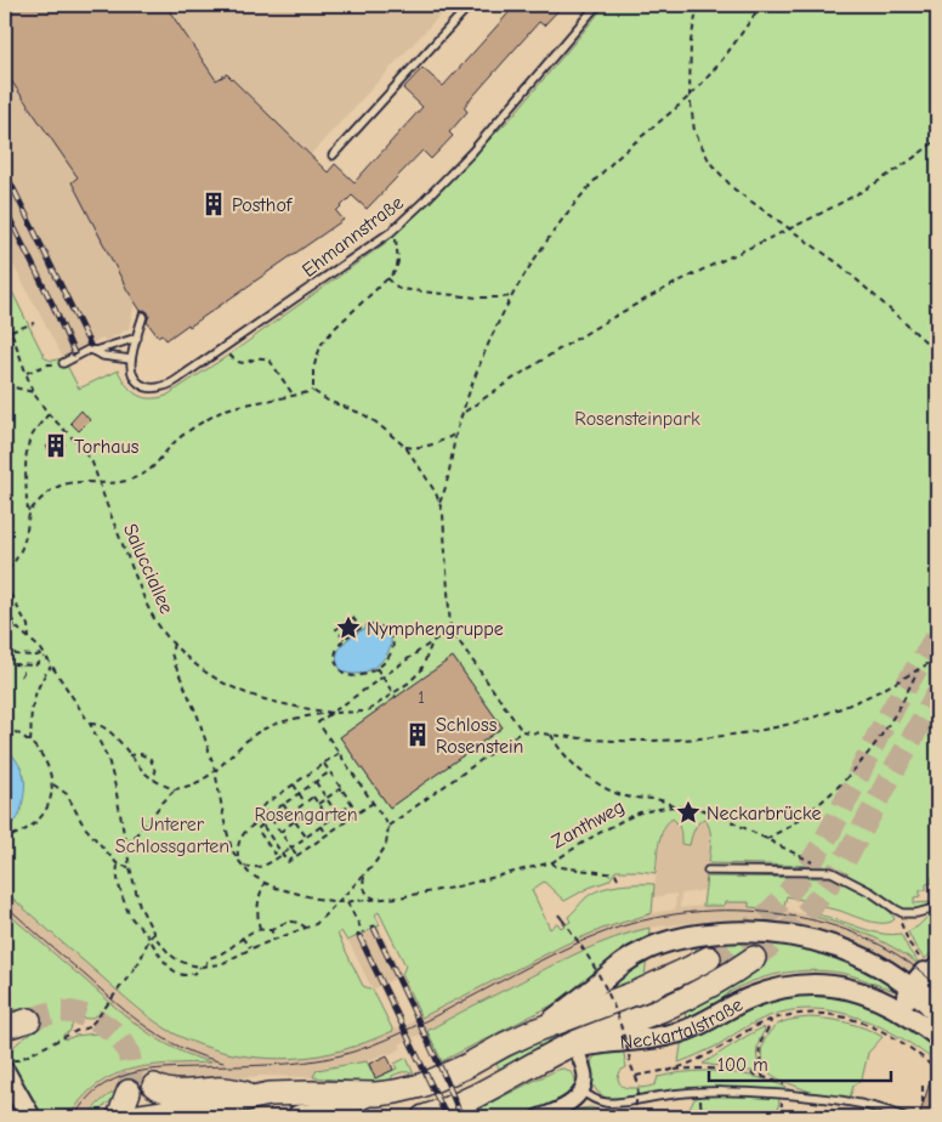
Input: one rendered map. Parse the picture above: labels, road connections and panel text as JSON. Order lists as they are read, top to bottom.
{
  "streets": {
    "main road": ["Neckartalstraße"],
    "lane": ["Ehmannstraße"],
    "path": ["Salucciallee", "Zanthweg"]
  },
  "parks": ["Rosensteinpark", "Rosengarten", "Unterer Schlossgarten"],
  "places": {
    "building": ["Posthof", "Torhaus", "Schloss Rosenstein"],
    "place": ["Nymphengruppe", "Neckarbrücke"]
  },
  "house_numbers": ["1"],
  "scale_bar": "100 m"
}
